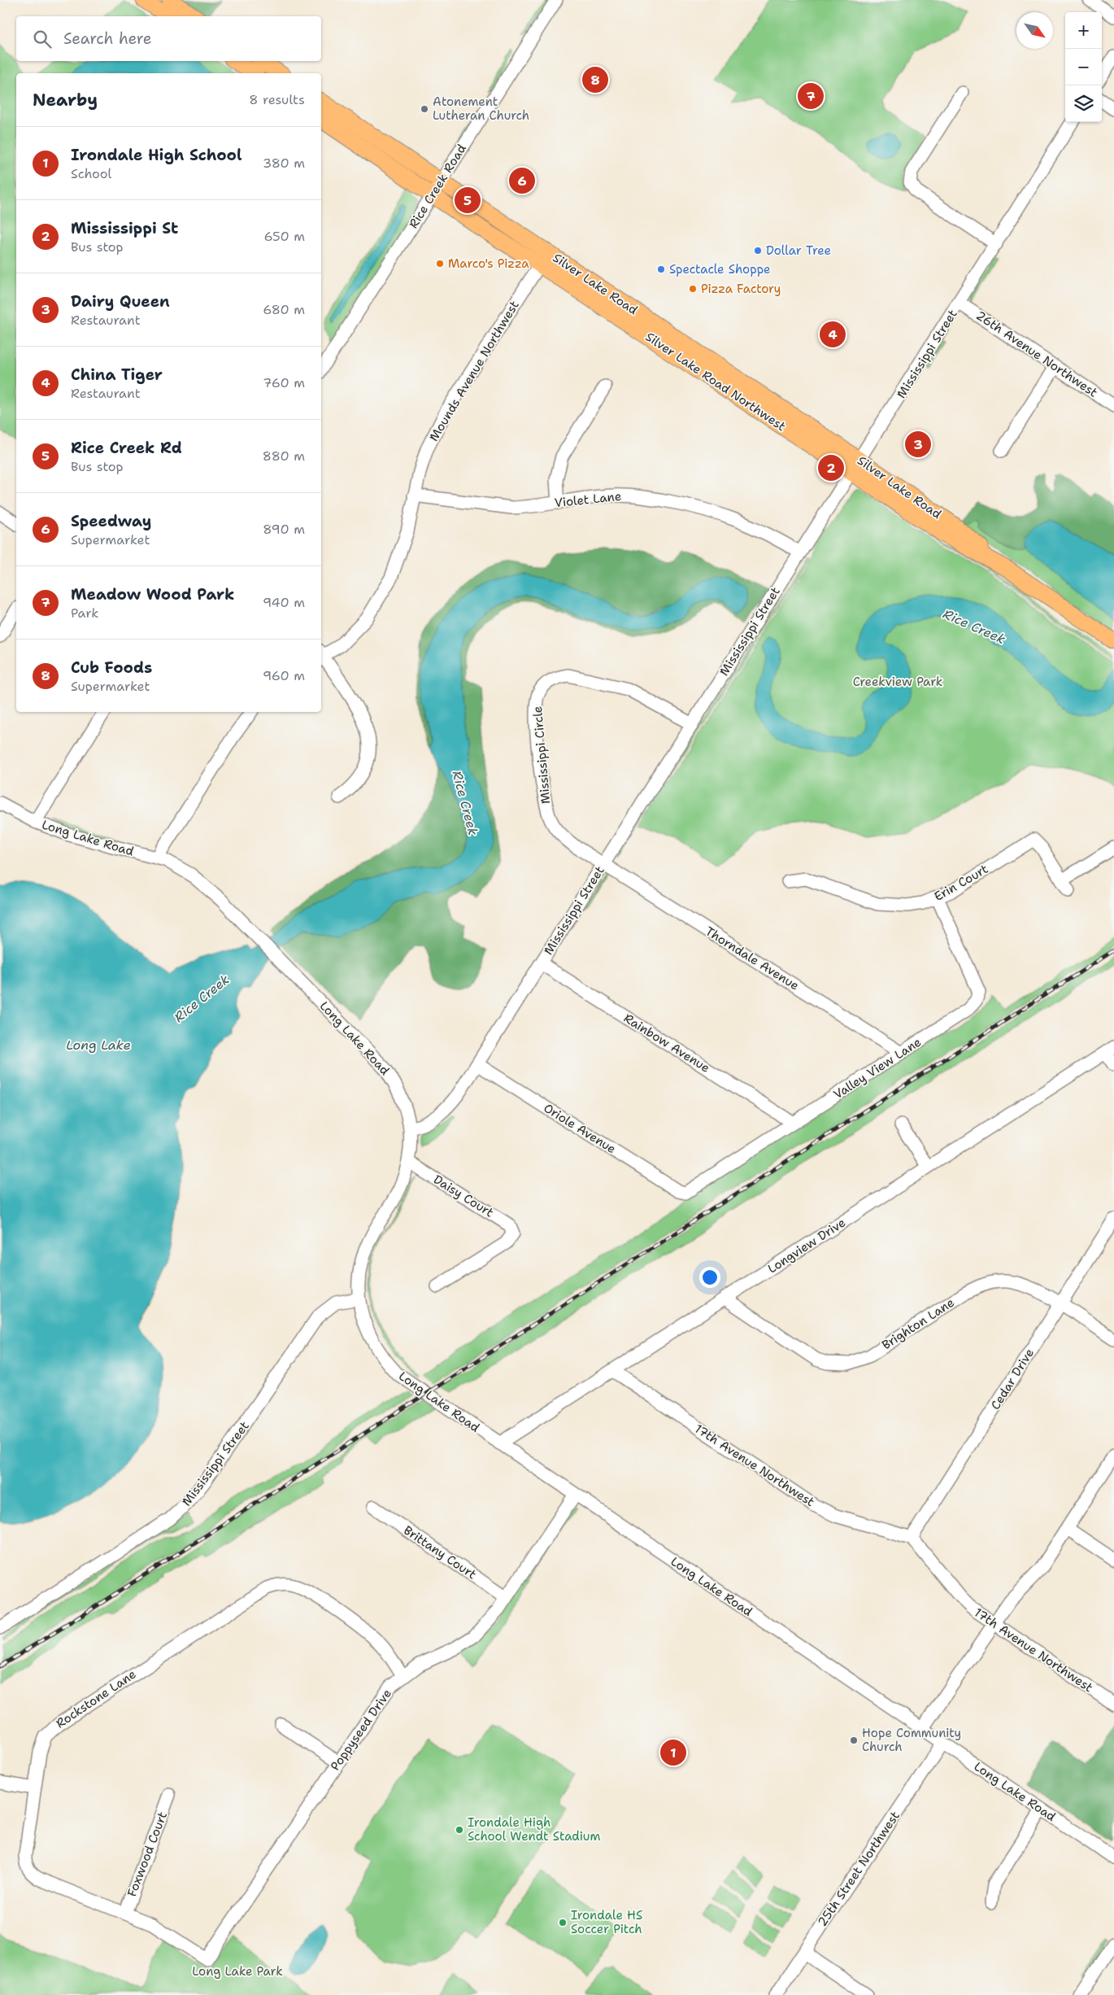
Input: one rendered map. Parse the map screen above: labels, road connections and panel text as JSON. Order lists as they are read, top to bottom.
{
  "streets": {
    "main road": ["Silver Lake Road", "Silver Lake Road Northwest"],
    "street": [
      "Rice Creek Road",
      "Mississippi Street",
      "26th Avenue Northwest",
      "Mounds Avenue Northwest",
      "Violet Lane",
      "Mississippi Circle",
      "Long Lake Road",
      "Erin Court",
      "Thorndale Avenue",
      "Rainbow Avenue",
      "Valley View Lane",
      "Oriole Avenue",
      "Daisy Court",
      "Longview Drive",
      "Brighton Lane",
      "Cedar Drive",
      "17th Avenue Northwest",
      "Brittany Court",
      "Rockstone Lane",
      "Poppyseed Drive",
      "Foxwood Court",
      "25th Street Northwest"
    ]
  },
  "crossings": [
    ["Rice Creek Road", "Silver Lake Road"],
    ["Rice Creek Road", "Silver Lake Road Northwest"],
    ["Silver Lake Road", "Mississippi Street"],
    ["Silver Lake Road", "Mounds Avenue Northwest"],
    ["Silver Lake Road", "Silver Lake Road Northwest"],
    ["Mississippi Street", "26th Avenue Northwest"],
    ["Mississippi Street", "Silver Lake Road Northwest"],
    ["Mississippi Street", "Violet Lane"],
    ["Mississippi Street", "Mississippi Circle"],
    ["Mississippi Street", "Long Lake Road"],
    ["Mississippi Street", "Thorndale Avenue"],
    ["Mississippi Street", "Rainbow Avenue"],
    ["Mississippi Street", "Oriole Avenue"],
    ["Mounds Avenue Northwest", "Silver Lake Road Northwest"],
    ["Mounds Avenue Northwest", "Violet Lane"],
    ["Mississippi Circle", "Thorndale Avenue"],
    ["Long Lake Road", "Daisy Court"],
    ["Long Lake Road", "Longview Drive"],
    ["Long Lake Road", "Poppyseed Drive"],
    ["Long Lake Road", "25th Street Northwest"],
    ["Erin Court", "Valley View Lane"],
    ["Thorndale Avenue", "Valley View Lane"],
    ["Rainbow Avenue", "Valley View Lane"],
    ["Valley View Lane", "Oriole Avenue"],
    ["Longview Drive", "Brighton Lane"],
    ["Longview Drive", "17th Avenue Northwest"],
    ["Brighton Lane", "Cedar Drive"],
    ["Cedar Drive", "17th Avenue Northwest"],
    ["Brittany Court", "Poppyseed Drive"],
    ["Rockstone Lane", "Poppyseed Drive"],
    ["Rockstone Lane", "Foxwood Court"]
  ],
  "water": ["Rice Creek", "Long Lake"],
  "parks": ["Creekview Park", "Long Lake Park"],
  "places": [
    "Atonement Lutheran Church",
    "Dollar Tree",
    "Marco's Pizza",
    "Spectacle Shoppe",
    "Pizza Factory",
    "Hope Community Church",
    "Irondale High School Wendt Stadium",
    "Irondale HS Soccer Pitch"
  ],
  "north": "bottom right",
  "page": {
    "map_buttons": ["+", "−"],
    "search": "Search here",
    "pins": [
      "8",
      "7",
      "6",
      "5",
      "4",
      "3",
      "2",
      "1"
    ],
    "heading": ["Nearby", "8 results"],
    "list": [
      {
        "mark": "1",
        "name": "Irondale High School",
        "note": "School",
        "value": "380 m"
      },
      {
        "mark": "2",
        "name": "Mississippi St",
        "note": "Bus stop",
        "value": "650 m"
      },
      {
        "mark": "3",
        "name": "Dairy Queen",
        "note": "Restaurant",
        "value": "680 m"
      },
      {
        "mark": "4",
        "name": "China Tiger",
        "note": "Restaurant",
        "value": "760 m"
      },
      {
        "mark": "5",
        "name": "Rice Creek Rd",
        "note": "Bus stop",
        "value": "880 m"
      },
      {
        "mark": "6",
        "name": "Speedway",
        "note": "Supermarket",
        "value": "890 m"
      },
      {
        "mark": "7",
        "name": "Meadow Wood Park",
        "note": "Park",
        "value": "940 m"
      },
      {
        "mark": "8",
        "name": "Cub Foods",
        "note": "Supermarket",
        "value": "960 m"
      }
    ]
  }
}
